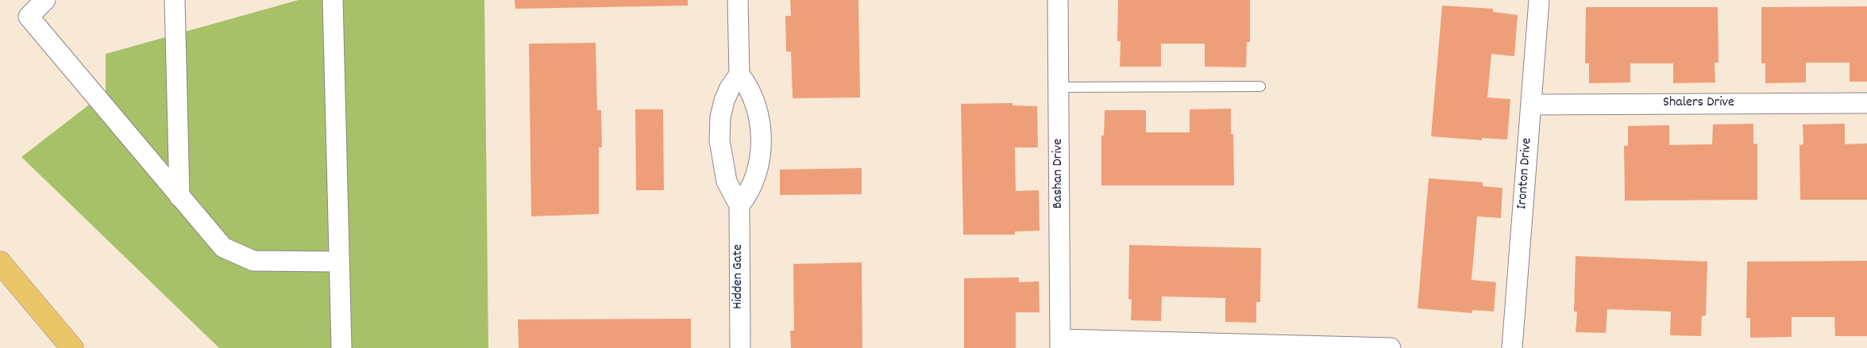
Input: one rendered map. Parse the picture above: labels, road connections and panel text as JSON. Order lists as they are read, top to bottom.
{
  "streets": {
    "street": [
      "Shalers Drive",
      "Bashan Drive",
      "Ironton Drive",
      "Hidden Gate"
    ]
  },
  "crossings": [
    ["Shalers Drive", "Ironton Drive"]
  ]
}
